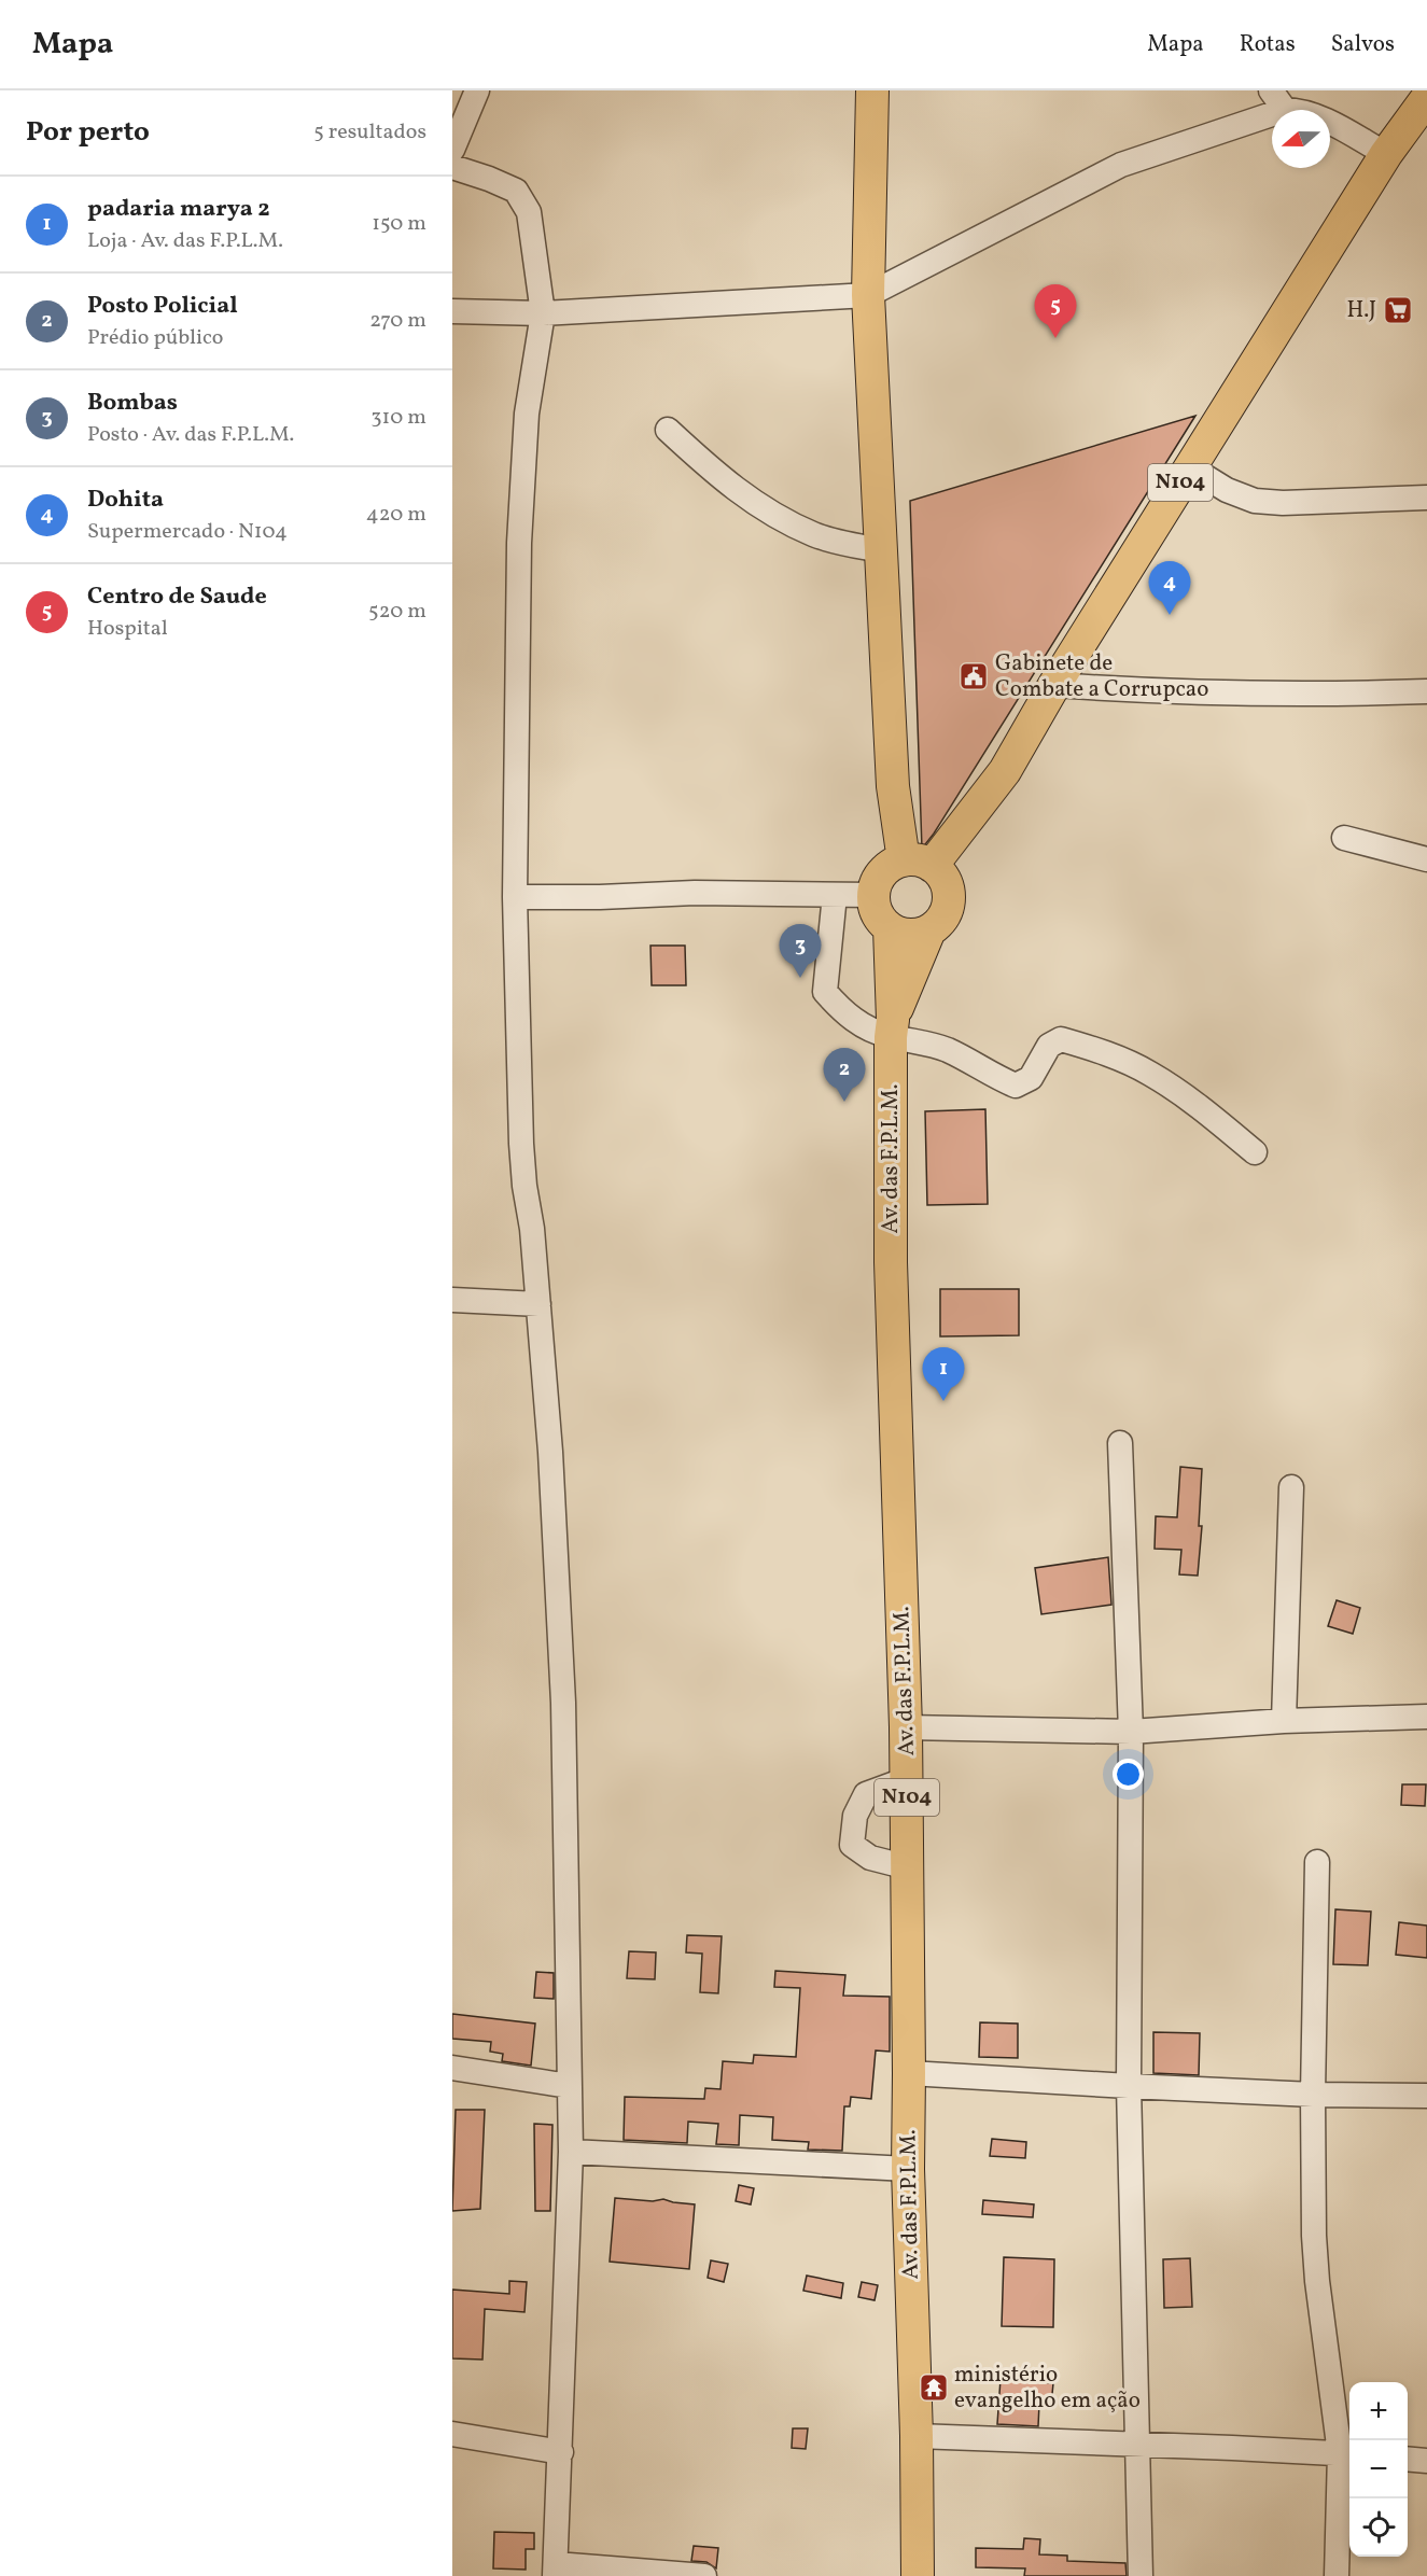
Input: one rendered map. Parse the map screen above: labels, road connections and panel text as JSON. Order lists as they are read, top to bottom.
{
  "streets": {
    "main road": ["N104", "Av. das F.P.L.M."]
  },
  "crossings": [
    ["N104", "Av. das F.P.L.M."]
  ],
  "places": {
    "supermarket": ["H.J"],
    "public building": ["Gabinete de Combate a Corrupcao"],
    "temple": ["ministério evangelho em ação"]
  },
  "north": "left",
  "page": {
    "header": "Mapa",
    "nav": ["Mapa", "Rotas", "Salvos"],
    "heading": ["Por perto", "5 resultados"],
    "list": [
      {
        "mark": "1",
        "name": "padaria marya 2",
        "note": "Loja · Av. das F.P.L.M.",
        "value": "150 m"
      },
      {
        "mark": "2",
        "name": "Posto Policial",
        "note": "Prédio público",
        "value": "270 m"
      },
      {
        "mark": "3",
        "name": "Bombas",
        "note": "Posto · Av. das F.P.L.M.",
        "value": "310 m"
      },
      {
        "mark": "4",
        "name": "Dohita",
        "note": "Supermercado · N104",
        "value": "420 m"
      },
      {
        "mark": "5",
        "name": "Centro de Saude",
        "note": "Hospital",
        "value": "520 m"
      }
    ],
    "pins": [
      "5",
      "4",
      "3",
      "2",
      "1"
    ],
    "map_buttons": ["+", "−"]
  }
}
